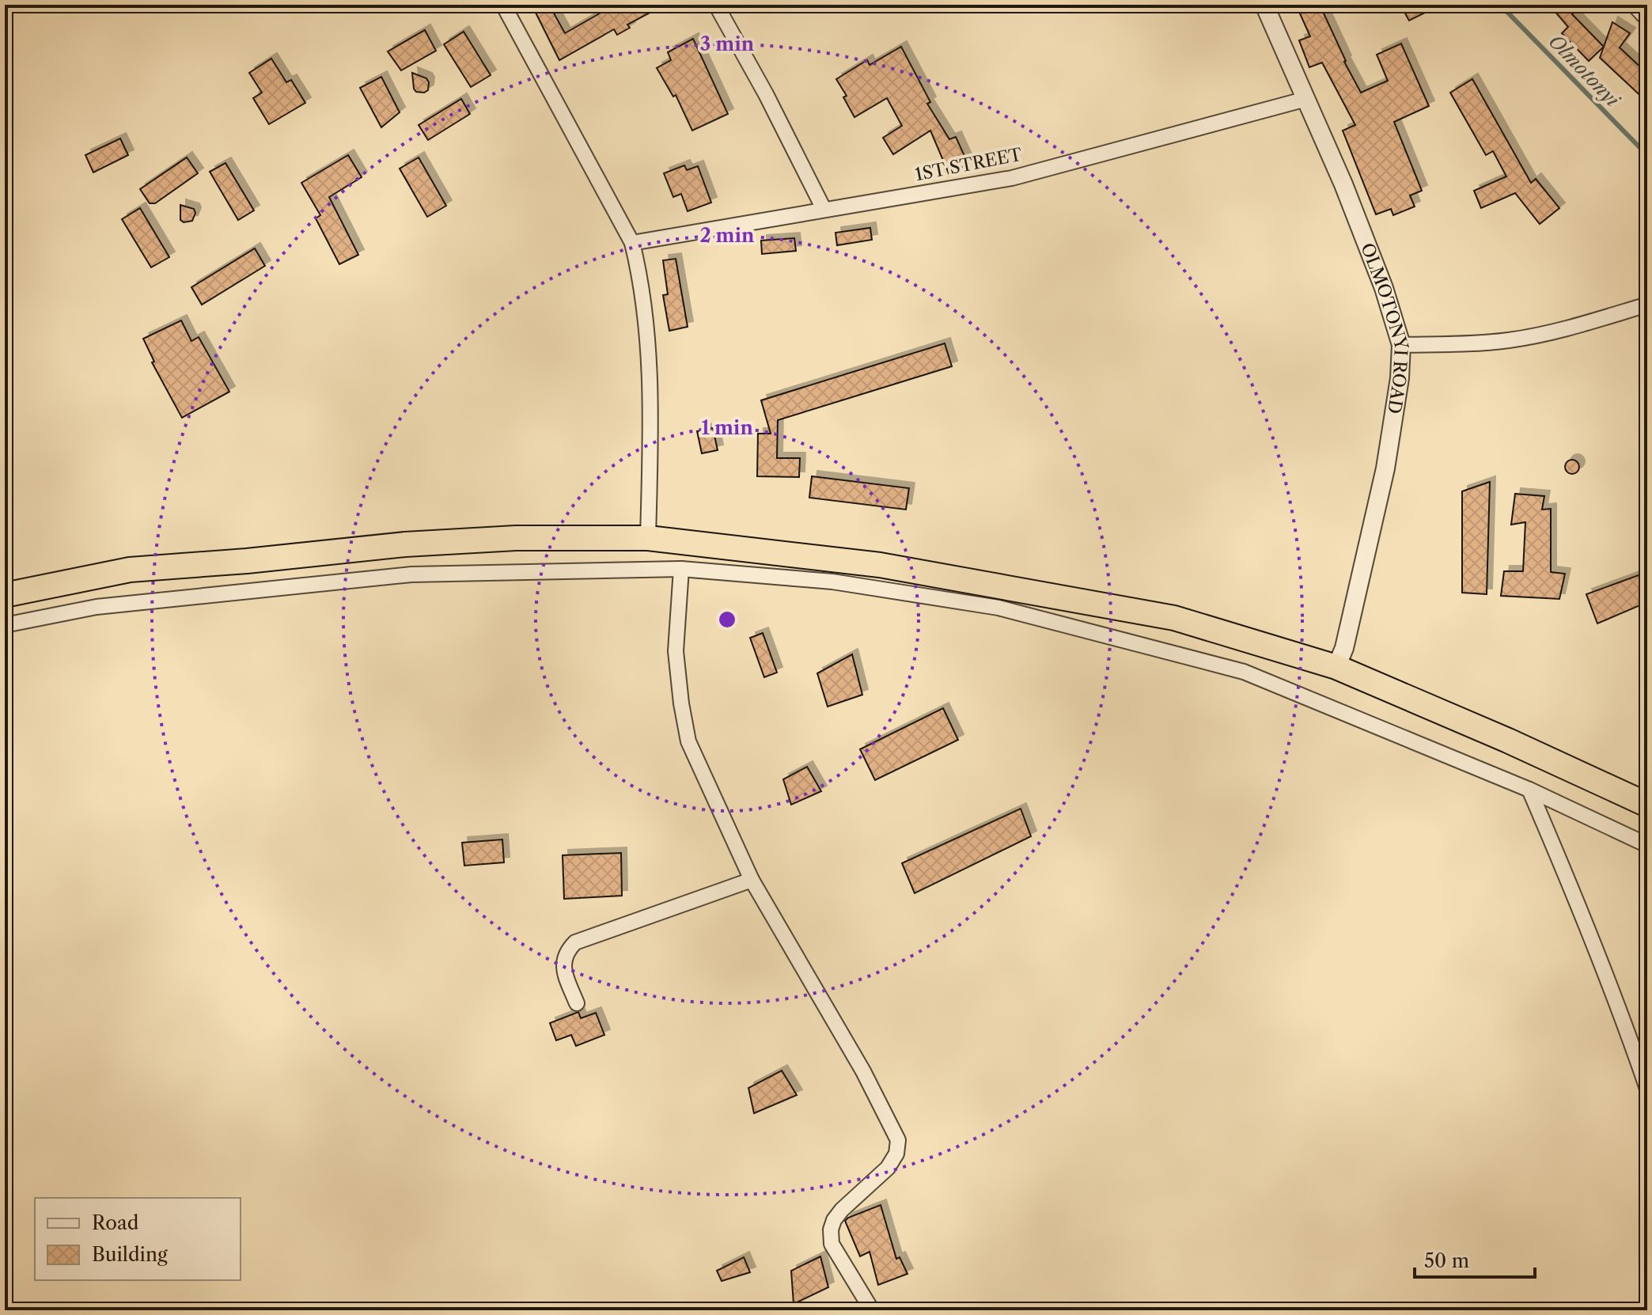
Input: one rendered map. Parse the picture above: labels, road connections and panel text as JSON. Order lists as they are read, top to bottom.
{
  "streets": {
    "street": ["1ST STREET", "OLMOTONYI ROAD"]
  },
  "crossings": [
    ["1ST STREET", "OLMOTONYI ROAD"]
  ],
  "water": ["Olmotonyi"],
  "legend": ["Road", "Building"],
  "scale_bar": "50 m",
  "rings": ["3 min", "2 min", "1 min"]
}
